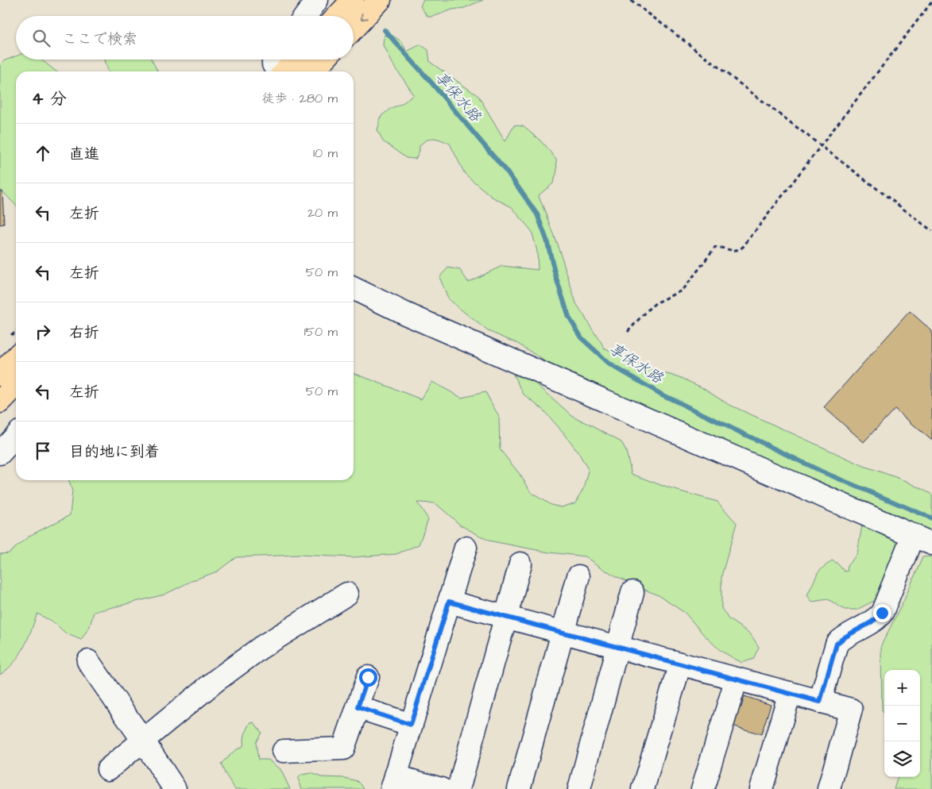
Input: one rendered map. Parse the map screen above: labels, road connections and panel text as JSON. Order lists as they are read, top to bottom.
{
  "water": ["享保水路"],
  "page": {
    "search": "ここで検索",
    "heading": ["4 分", "徒歩 · 280 m"],
    "list": [
      ["直進", "10 m"],
      ["左折", "20 m"],
      ["左折", "50 m"],
      ["右折", "150 m"],
      ["左折", "50 m"],
      "目的地に到着"
    ],
    "map_buttons": ["+", "−"]
  }
}
